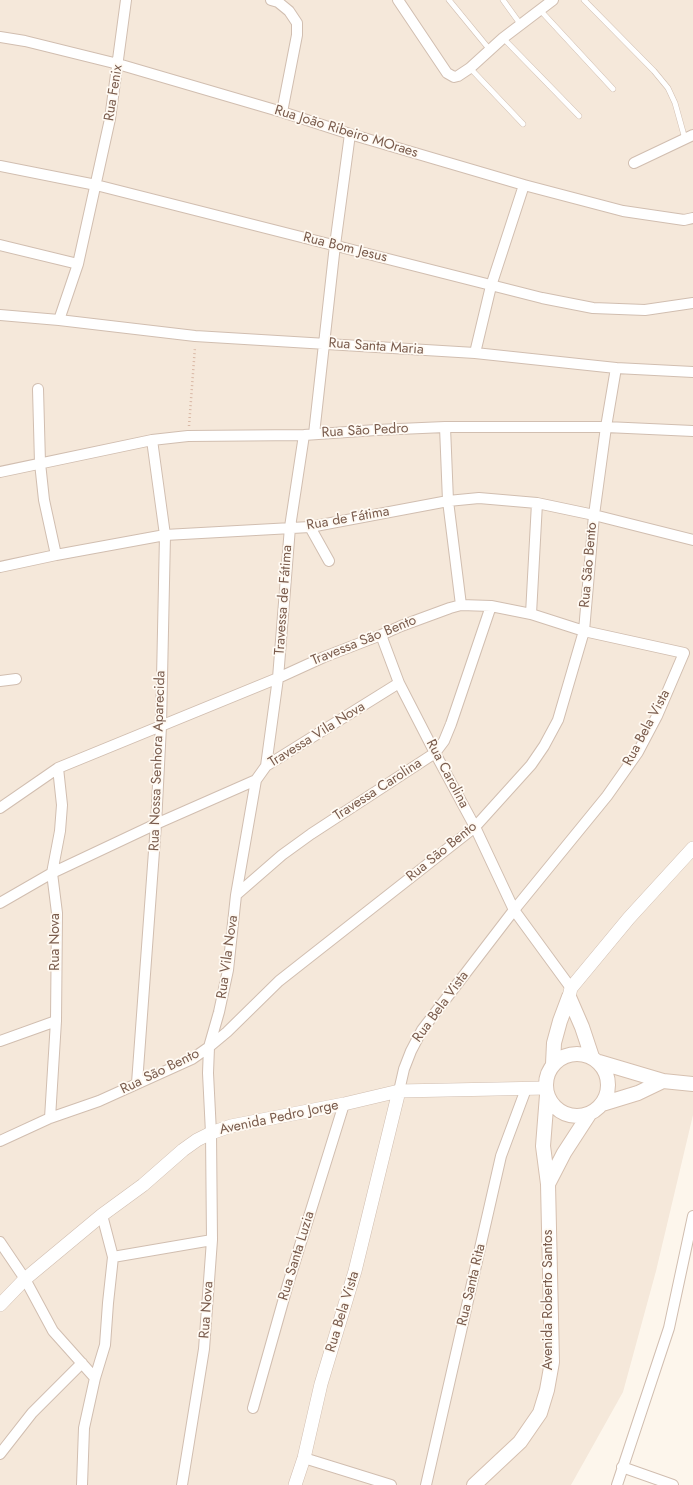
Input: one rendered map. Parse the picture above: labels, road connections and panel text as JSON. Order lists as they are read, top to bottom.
{
  "streets": {
    "main road": ["Avenida Roberto Santos"],
    "street": [
      "Rua Fenix",
      "Rua João Ribeiro MOraes",
      "Rua Bom Jesus",
      "Rua Santa Maria",
      "Rua São Pedro",
      "Rua de Fátima",
      "Rua São Bento",
      "Travessa de Fátima",
      "Travessa São Bento",
      "Rua Bela Vista",
      "Travessa Vila Nova",
      "Rua Nossa Senhora Aparecida",
      "Rua Carolina",
      "Travessa Carolina",
      "Rua Nova",
      "Rua Vila Nova",
      "Avenida Pedro Jorge",
      "Rua Santa Luzia",
      "Rua Santa Rita"
    ]
  },
  "crossings": [
    ["Rua Fenix", "Rua João Ribeiro MOraes"],
    ["Rua Fenix", "Rua Bom Jesus"],
    ["Rua Fenix", "Rua Santa Maria"],
    ["Rua João Ribeiro MOraes", "Travessa de Fátima"],
    ["Rua Bom Jesus", "Travessa de Fátima"],
    ["Rua Santa Maria", "Rua São Bento"],
    ["Rua Santa Maria", "Travessa de Fátima"],
    ["Rua São Pedro", "Rua São Bento"],
    ["Rua São Pedro", "Travessa de Fátima"],
    ["Rua São Pedro", "Rua Nossa Senhora Aparecida"],
    ["Rua de Fátima", "Rua São Bento"],
    ["Rua de Fátima", "Travessa de Fátima"],
    ["Rua de Fátima", "Rua Nossa Senhora Aparecida"],
    ["Rua São Bento", "Travessa São Bento"],
    ["Rua São Bento", "Rua Nossa Senhora Aparecida"],
    ["Rua São Bento", "Rua Carolina"],
    ["Rua São Bento", "Rua Nova"],
    ["Rua São Bento", "Rua Vila Nova"],
    ["Travessa de Fátima", "Travessa São Bento"],
    ["Travessa de Fátima", "Travessa Vila Nova"],
    ["Travessa São Bento", "Rua Bela Vista"],
    ["Travessa São Bento", "Rua Nossa Senhora Aparecida"],
    ["Travessa São Bento", "Rua Carolina"],
    ["Travessa São Bento", "Travessa Carolina"],
    ["Travessa São Bento", "Rua Nova"],
    ["Rua Bela Vista", "Rua Carolina"],
    ["Rua Bela Vista", "Avenida Pedro Jorge"],
    ["Travessa Vila Nova", "Rua Nossa Senhora Aparecida"],
    ["Travessa Vila Nova", "Rua Carolina"],
    ["Travessa Vila Nova", "Rua Nova"],
    ["Travessa Vila Nova", "Rua Vila Nova"],
    ["Rua Carolina", "Travessa Carolina"],
    ["Travessa Carolina", "Rua Vila Nova"],
    ["Rua Nova", "Rua Vila Nova"],
    ["Rua Nova", "Avenida Pedro Jorge"],
    ["Rua Vila Nova", "Avenida Pedro Jorge"],
    ["Avenida Pedro Jorge", "Rua Santa Luzia"],
    ["Avenida Pedro Jorge", "Rua Santa Rita"],
    ["Avenida Pedro Jorge", "Avenida Roberto Santos"]
  ]
}
